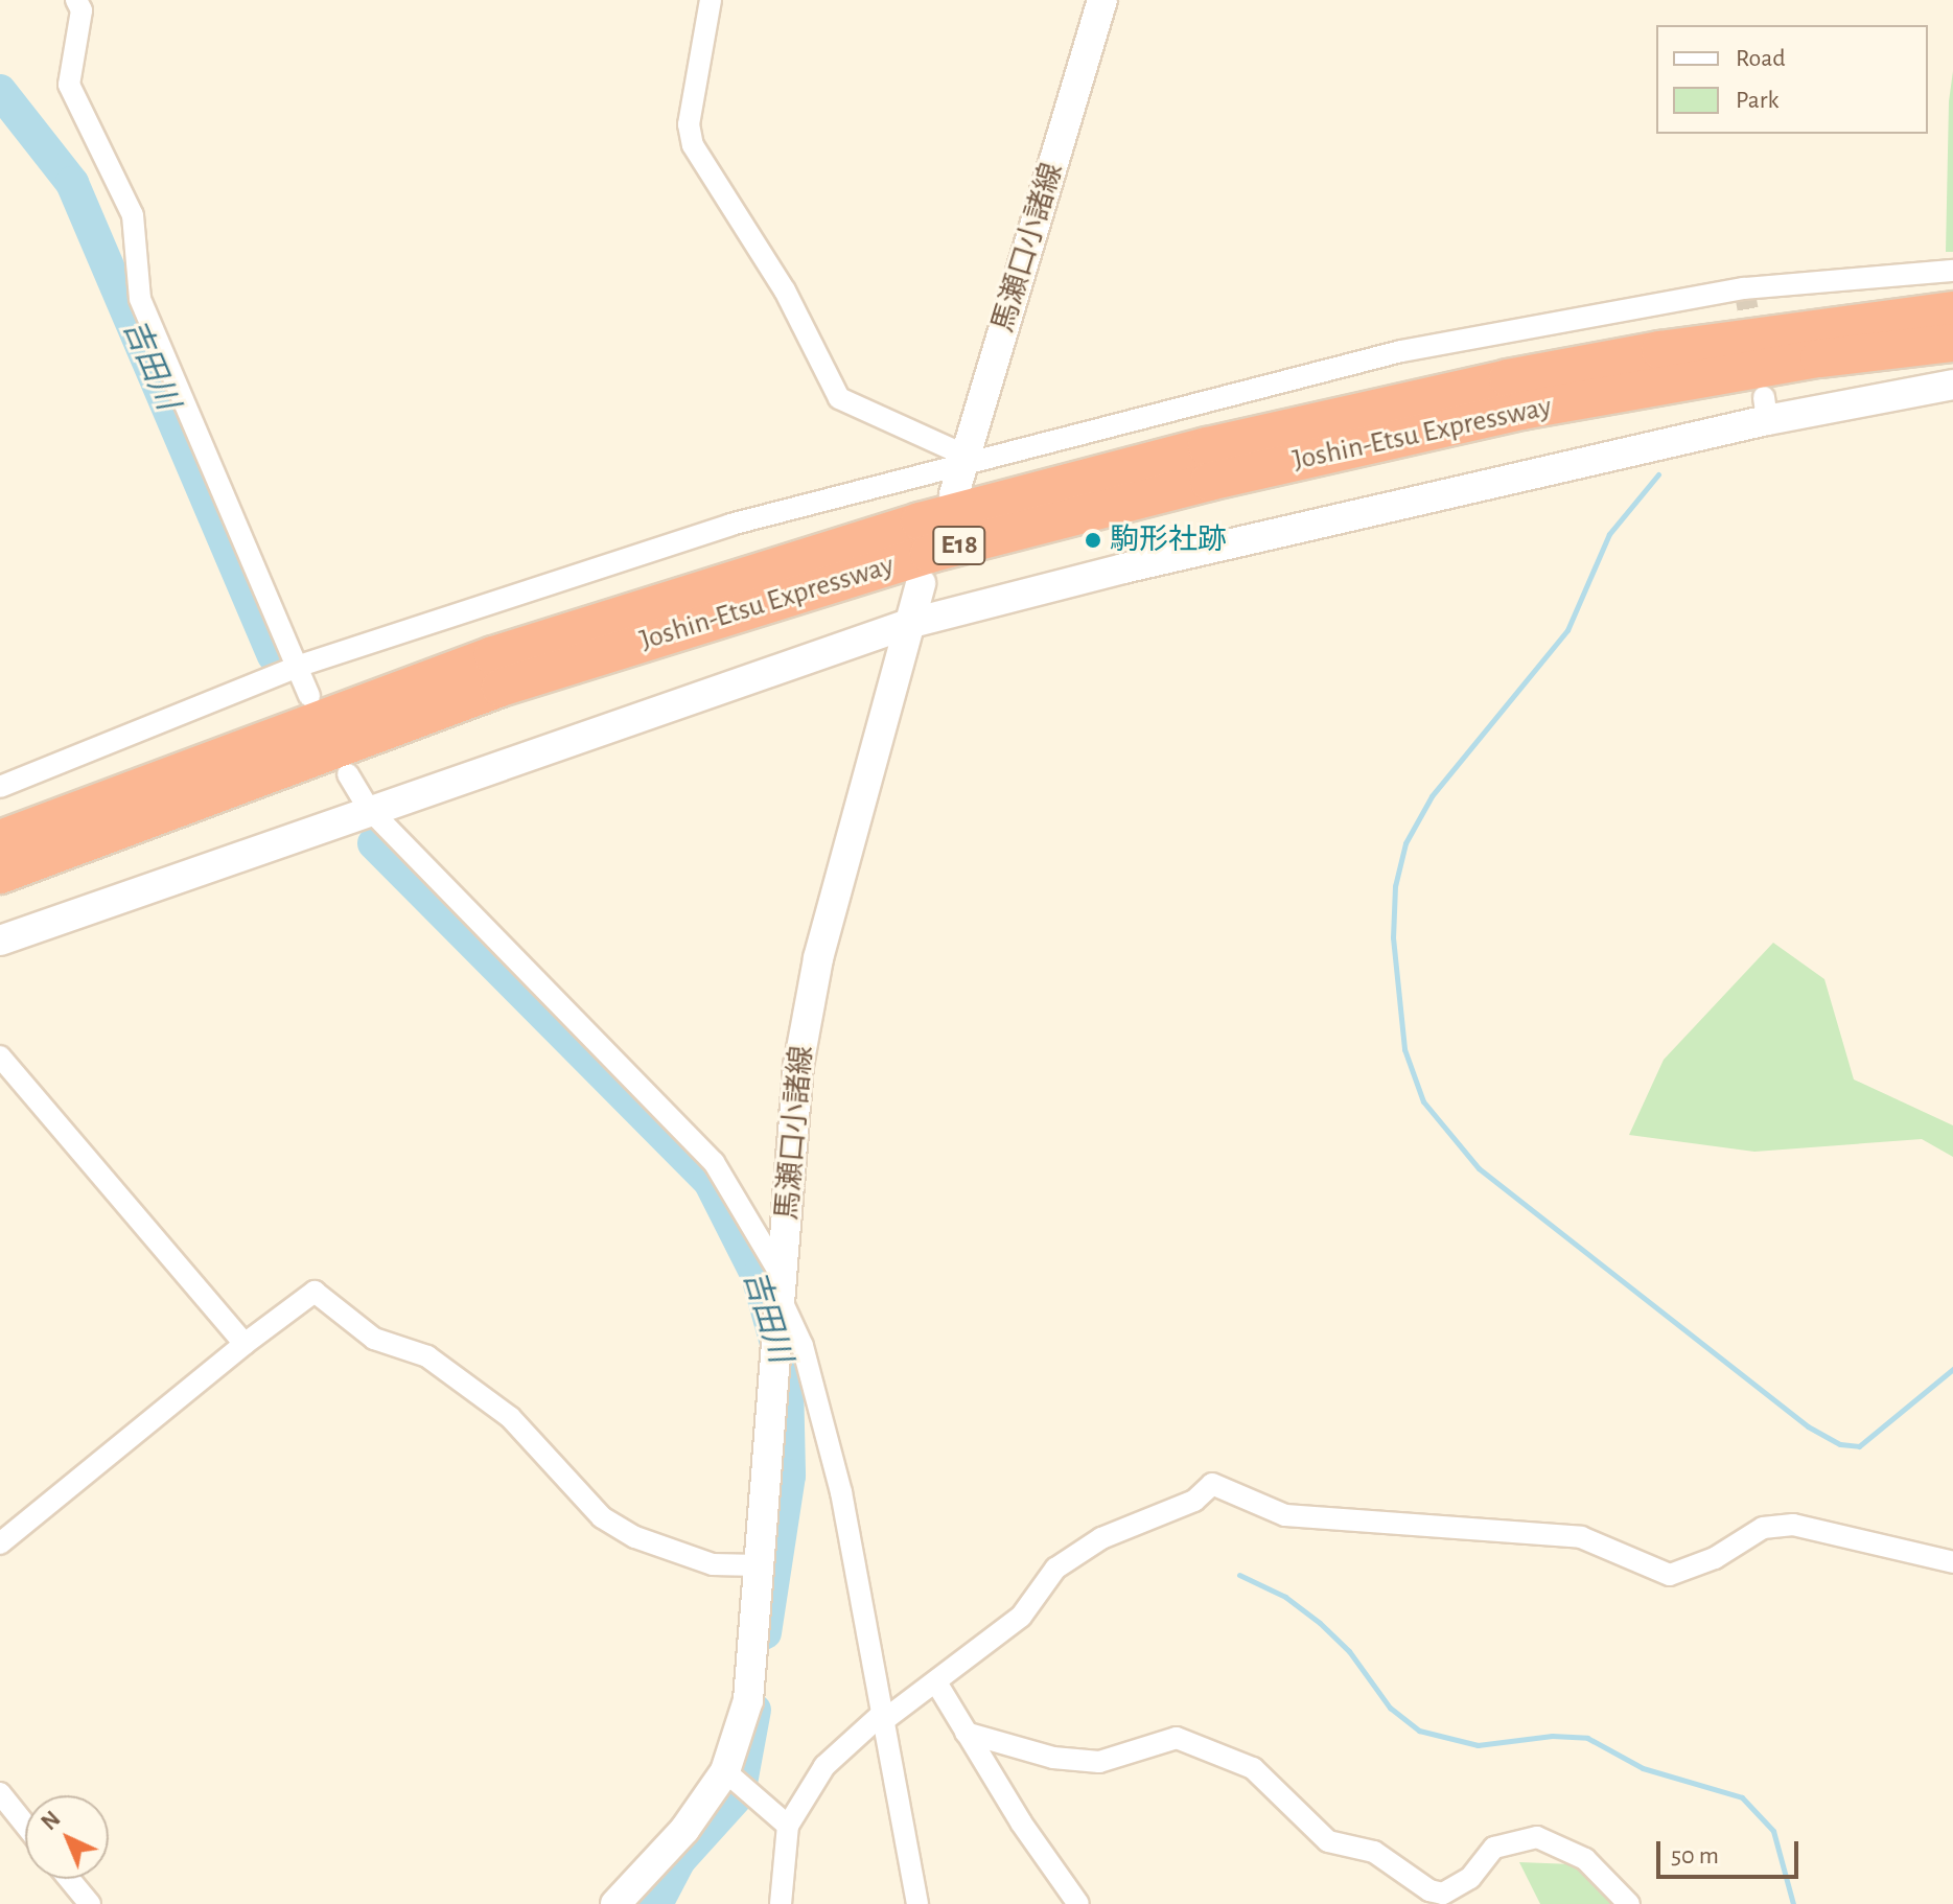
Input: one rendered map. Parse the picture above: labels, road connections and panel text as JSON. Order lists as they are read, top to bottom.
{
  "streets": {
    "highway": ["Joshin-Etsu Expressway", "E18"],
    "street": ["馬瀬口小諸線"]
  },
  "water": ["吉田川"],
  "places": ["駒形社跡"],
  "legend": ["Road", "Park"],
  "scale_bar": "50 m",
  "north": "top left"
}
